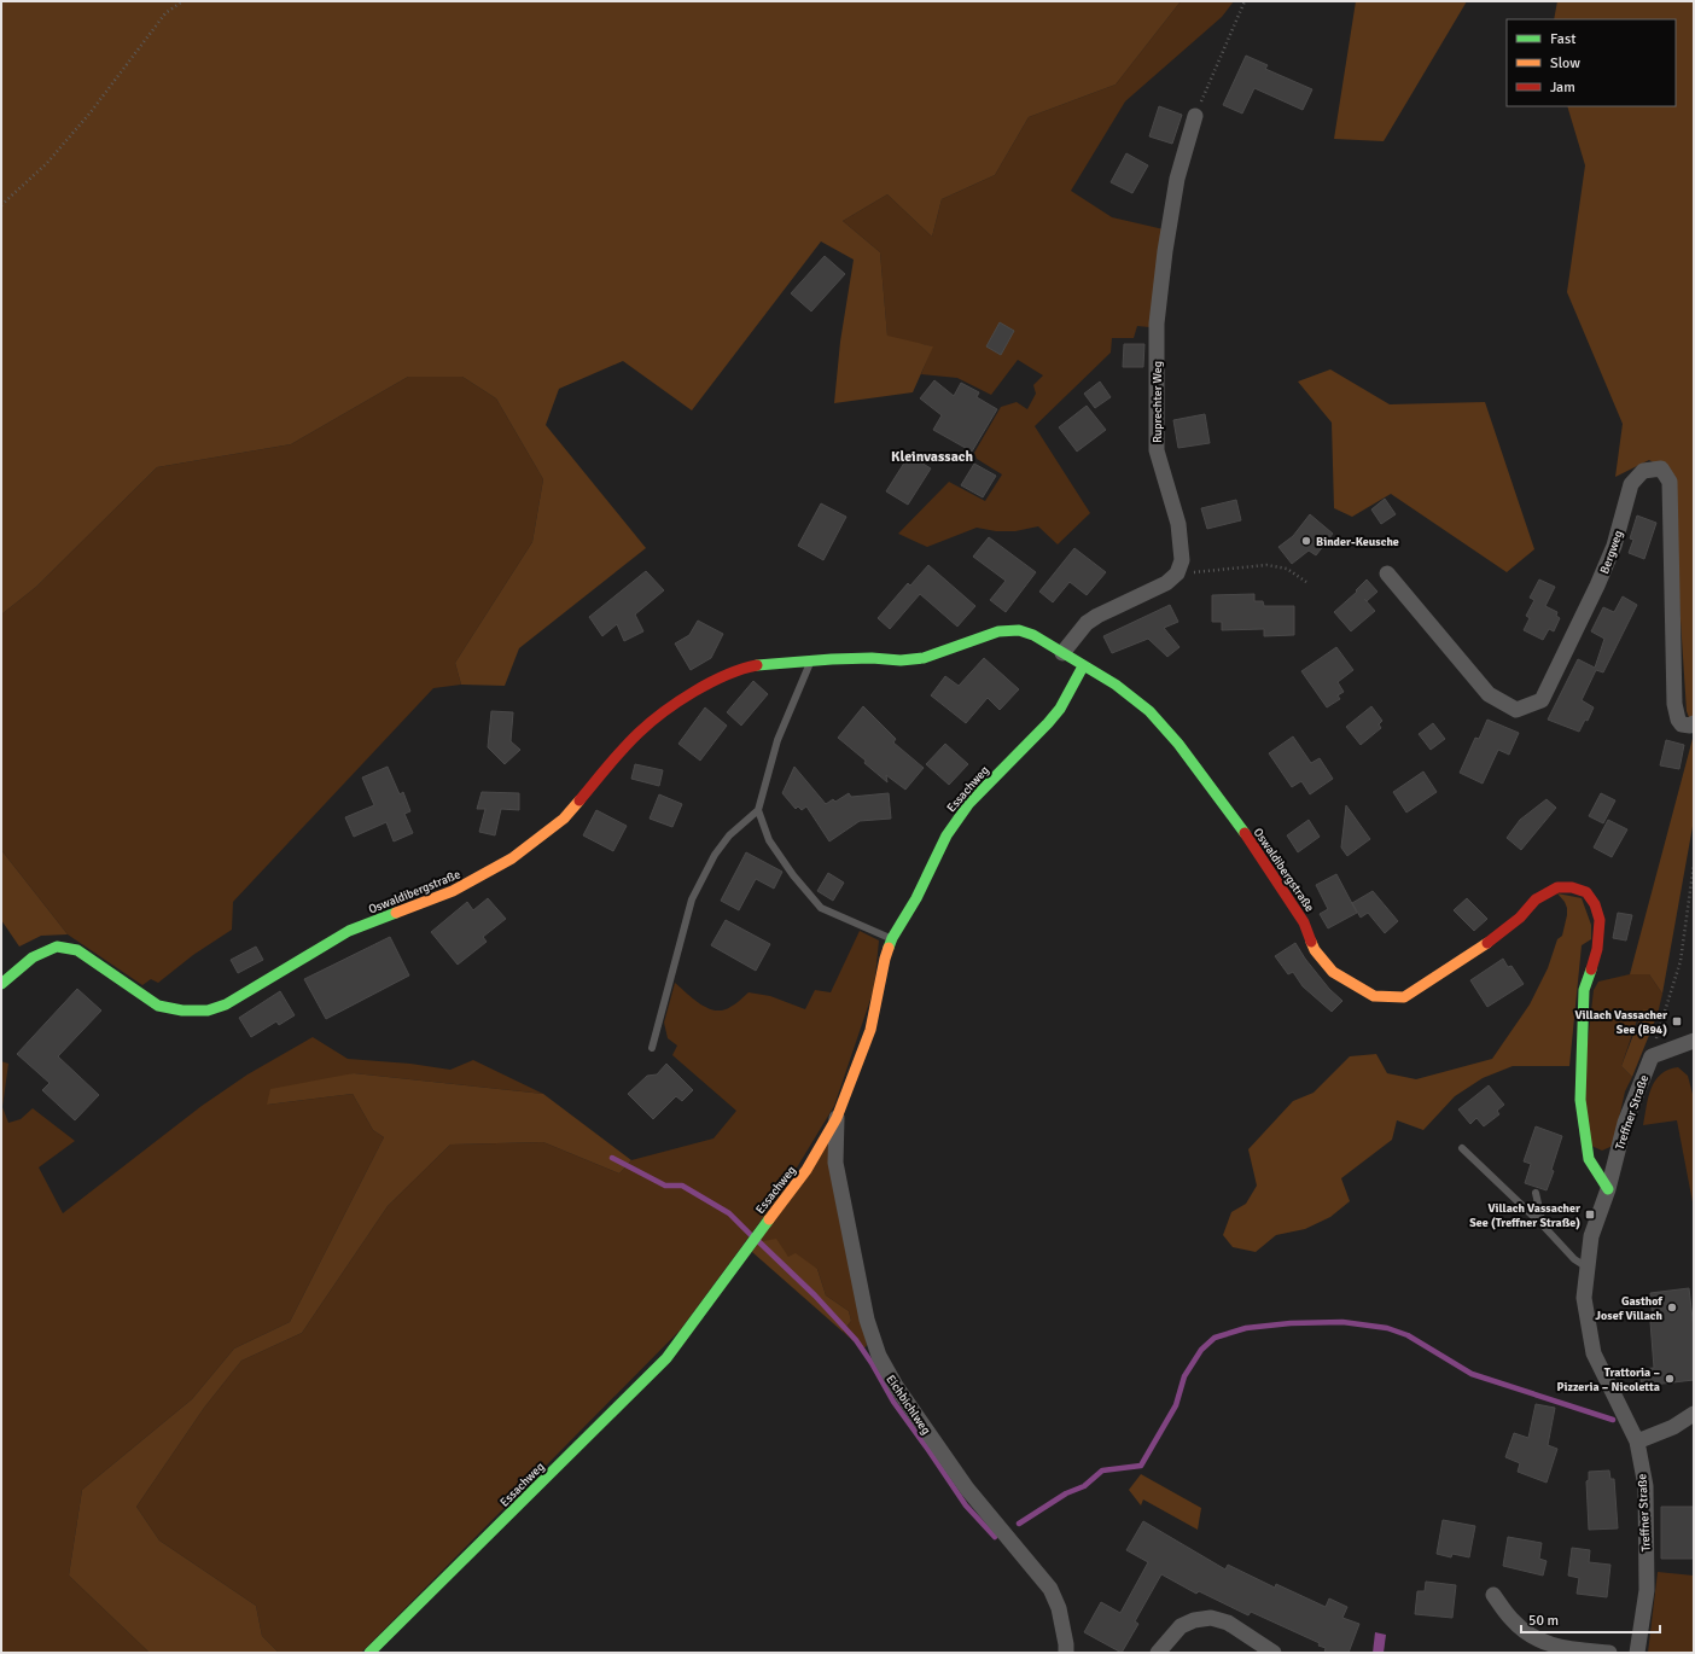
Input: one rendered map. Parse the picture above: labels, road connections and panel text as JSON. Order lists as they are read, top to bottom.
{
  "streets": {
    "street": [
      "Ruprechter Weg",
      "Bergweg",
      "Essachweg",
      "Oswaldibergstraße",
      "Treffner Straße",
      "Eichbichlweg"
    ]
  },
  "crossings": [
    ["Essachweg", "Oswaldibergstraße"],
    ["Essachweg", "Eichbichlweg"],
    ["Oswaldibergstraße", "Treffner Straße"]
  ],
  "districts": ["Kleinvassach"],
  "places": {
    "other": ["Binder-Keusche", "Gasthof Josef Villach", "Trattoria – Pizzeria – Nicoletta"],
    "transit": ["Villach Vassacher See (B94)", "Villach Vassacher See (Treffner Straße)"]
  },
  "legend": ["Fast", "Slow", "Jam"],
  "scale_bar": "50 m"
}
